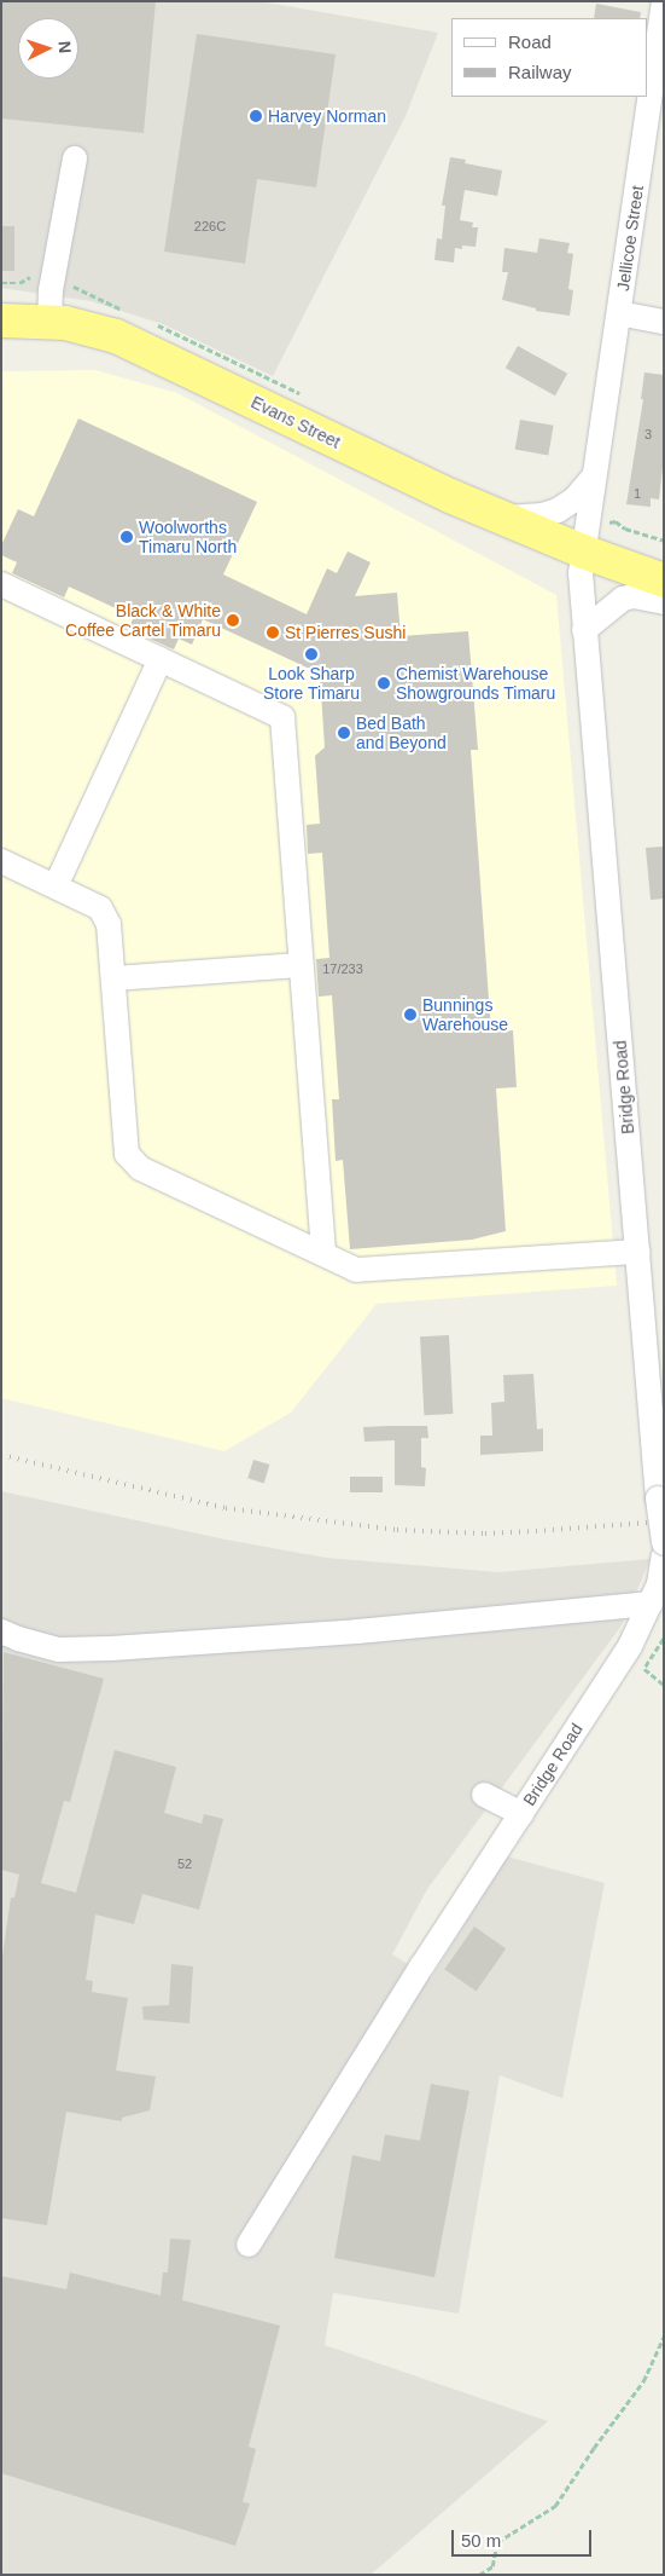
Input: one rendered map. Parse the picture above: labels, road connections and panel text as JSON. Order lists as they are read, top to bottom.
{
  "streets": {
    "highway": ["Evans Street"],
    "street": ["Jellicoe Street", "Bridge Road"]
  },
  "crossings": [
    ["Jellicoe Street", "Evans Street"],
    ["Jellicoe Street", "Bridge Road"],
    ["Evans Street", "Bridge Road"]
  ],
  "places": [
    "Harvey Norman",
    "Woolworths Timaru North",
    "Black & White Coffee Cartel Timaru",
    "St Pierres Sushi",
    "Look Sharp Store Timaru",
    "Chemist Warehouse Showgrounds Timaru",
    "Bed Bath and Beyond",
    "Bunnings Warehouse"
  ],
  "house_numbers": [
    "226C",
    "3",
    "1",
    "17/233",
    "52"
  ],
  "legend": ["Road", "Railway"],
  "scale_bar": "50 m",
  "north": "right"
}
